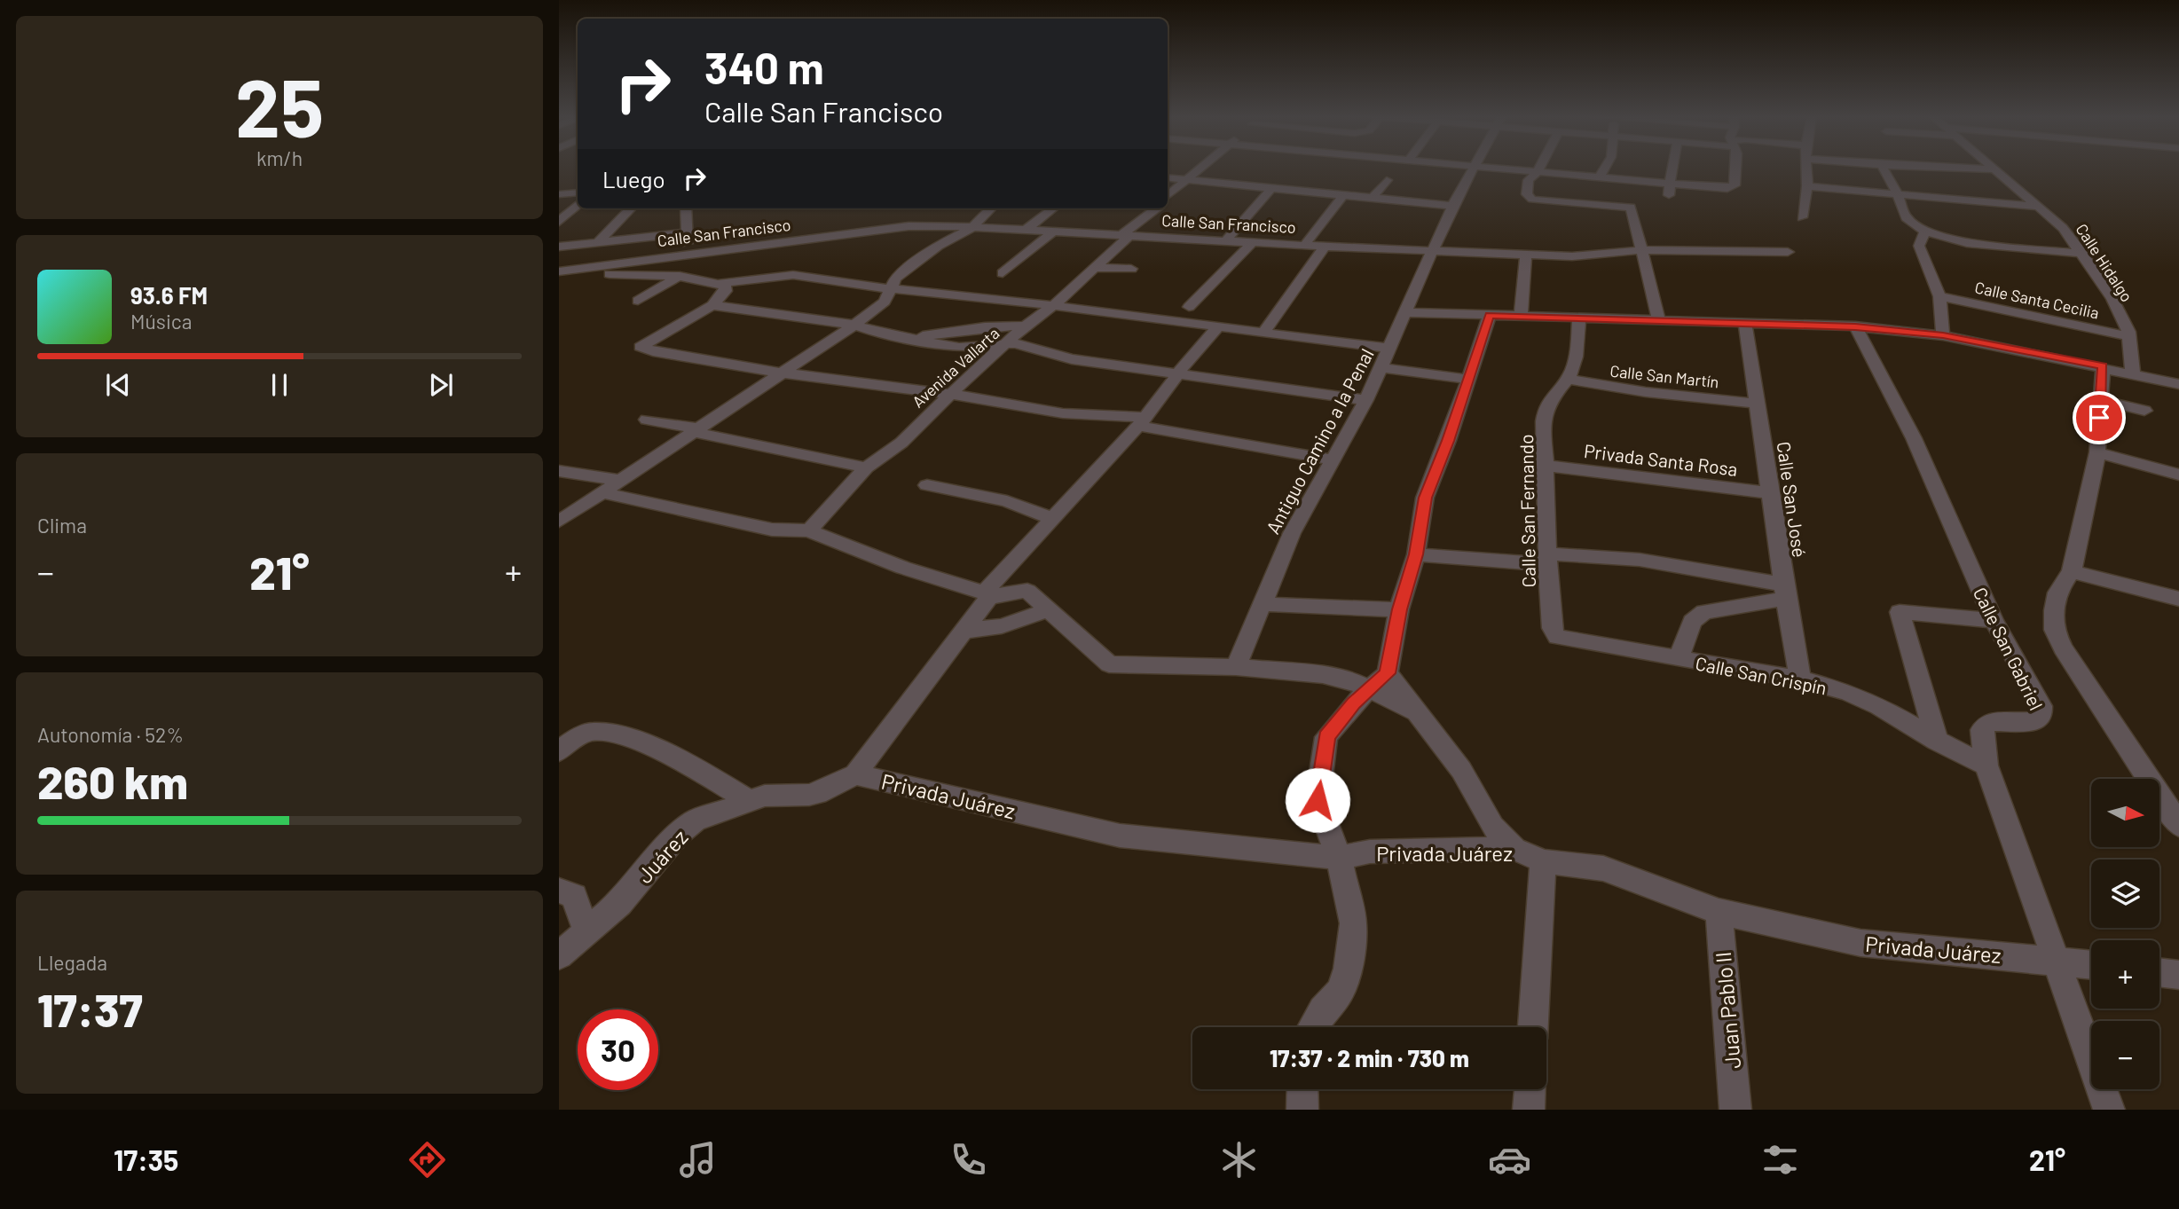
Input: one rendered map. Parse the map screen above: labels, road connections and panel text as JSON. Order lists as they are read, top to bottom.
{
  "streets": {
    "street": [
      "Calle San Francisco",
      "Calle Hidalgo",
      "Calle Santa Cecilia",
      "Avenida Vallarta",
      "Calle San Martín",
      "Antiguo Camino a la Penal",
      "Privada Santa Rosa",
      "Calle San José",
      "Calle San Fernando",
      "Calle San Gabriel",
      "Calle San Crispín",
      "Privada Juárez",
      "Juárez",
      "Juan Pablo II"
    ]
  },
  "crossings": [
    ["Calle San Francisco", "Avenida Vallarta"],
    ["Calle San Francisco", "Antiguo Camino a la Penal"],
    ["Calle Hidalgo", "Calle Santa Cecilia"],
    ["Calle San Martín", "Calle San José"],
    ["Calle San Martín", "Calle San Fernando"],
    ["Privada Santa Rosa", "Calle San José"],
    ["Privada Santa Rosa", "Calle San Fernando"],
    ["Calle San José", "Calle San Crispín"],
    ["Calle San Fernando", "Calle San Crispín"],
    ["Calle San Gabriel", "Calle San Crispín"],
    ["Calle San Gabriel", "Privada Juárez"],
    ["Privada Juárez", "Juárez"],
    ["Privada Juárez", "Juan Pablo II"]
  ],
  "north": "right",
  "page": {
    "tile": [
      ["25", "km/h"],
      "Clima",
      ["Autonomía · 52%", "260 km"],
      ["Llegada", "17:37"]
    ],
    "turn": ["340 m", "Calle San Francisco"],
    "then": "Luego",
    "song": ["93.6 FM", "Música"],
    "heat": ["−", "21°", "+"],
    "map_buttons": ["+", "−"],
    "limit": "30",
    "trip": "17:37 · 2 min · 730 m",
    "tabs": ["17:35", "21°"]
  }
}
